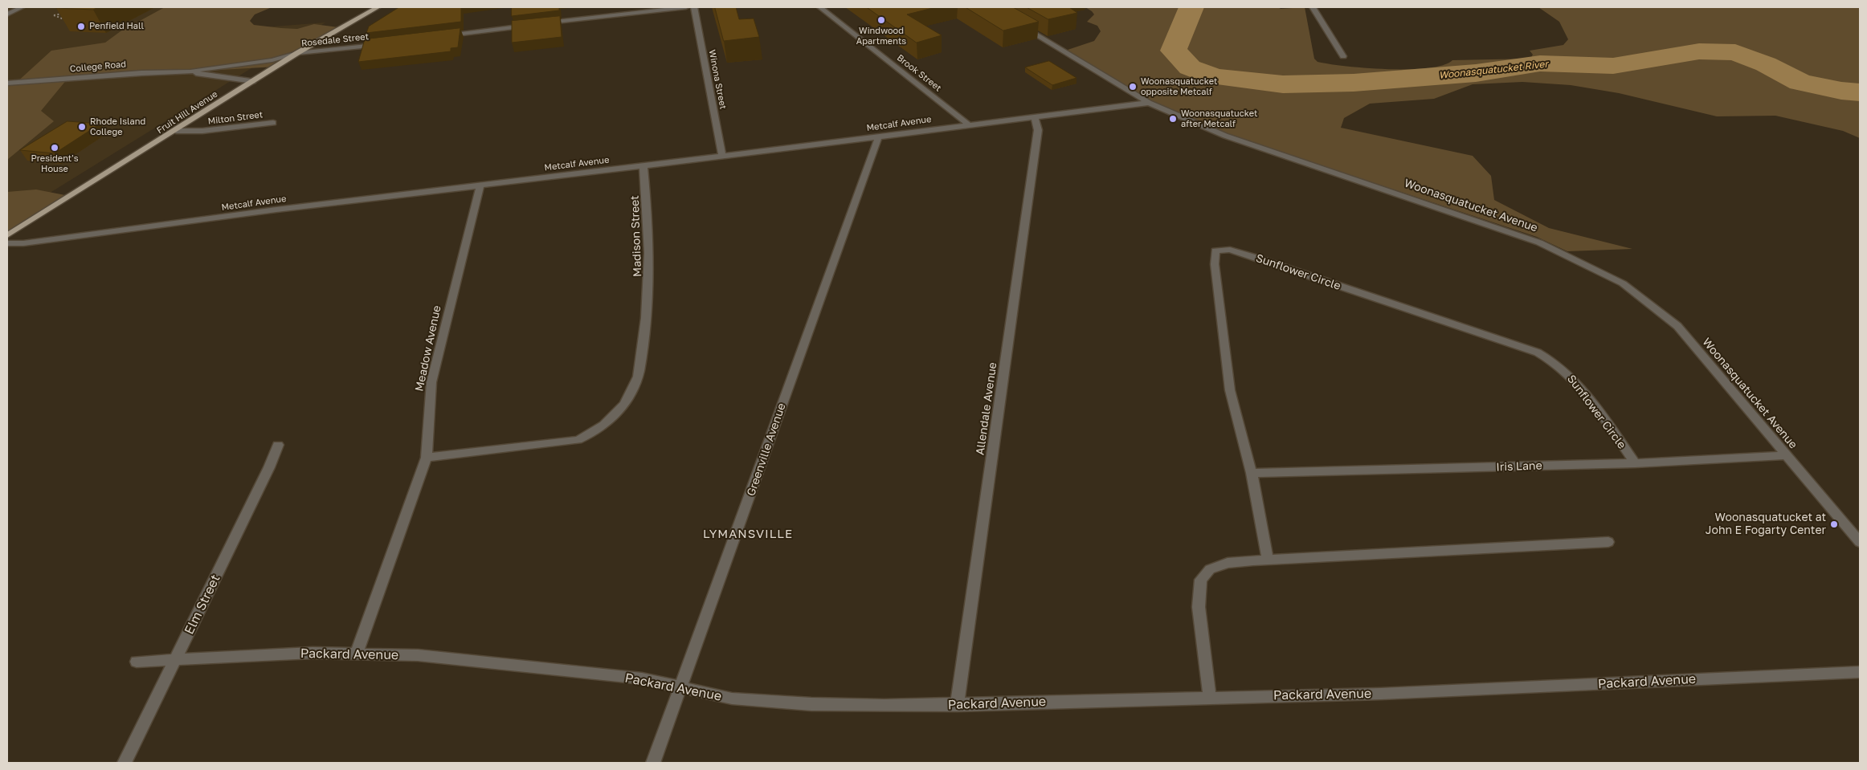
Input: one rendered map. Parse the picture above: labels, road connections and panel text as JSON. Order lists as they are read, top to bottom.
{
  "streets": {
    "main road": ["Fruit Hill Avenue"],
    "street": [
      "Rosedale Street",
      "College Road",
      "Brook Street",
      "Winona Street",
      "Milton Street",
      "Metcalf Avenue",
      "Woonasquatucket Avenue",
      "Madison Street",
      "Sunflower Circle",
      "Meadow Avenue",
      "Allendale Avenue",
      "Greenville Avenue",
      "Iris Lane",
      "Elm Street",
      "Packard Avenue"
    ]
  },
  "crossings": [
    ["Rosedale Street", "College Road"],
    ["Rosedale Street", "Fruit Hill Avenue"],
    ["College Road", "Fruit Hill Avenue"],
    ["Brook Street", "Metcalf Avenue"],
    ["Winona Street", "Metcalf Avenue"],
    ["Fruit Hill Avenue", "Milton Street"],
    ["Metcalf Avenue", "Woonasquatucket Avenue"],
    ["Metcalf Avenue", "Madison Street"],
    ["Metcalf Avenue", "Meadow Avenue"],
    ["Metcalf Avenue", "Allendale Avenue"],
    ["Metcalf Avenue", "Greenville Avenue"],
    ["Woonasquatucket Avenue", "Iris Lane"],
    ["Madison Street", "Meadow Avenue"],
    ["Sunflower Circle", "Iris Lane"],
    ["Meadow Avenue", "Packard Avenue"],
    ["Allendale Avenue", "Packard Avenue"],
    ["Greenville Avenue", "Packard Avenue"],
    ["Elm Street", "Packard Avenue"]
  ],
  "districts": ["LYMANSVILLE"],
  "water": ["Woonasquatucket River"],
  "places": [
    "Windwood Apartments",
    "Penfield Hall",
    "Woonasquatucket opposite Metcalf",
    "Woonasquatucket after Metcalf",
    "Rhode Island College",
    "President's House",
    "Woonasquatucket at John E Fogarty Center"
  ]
}
